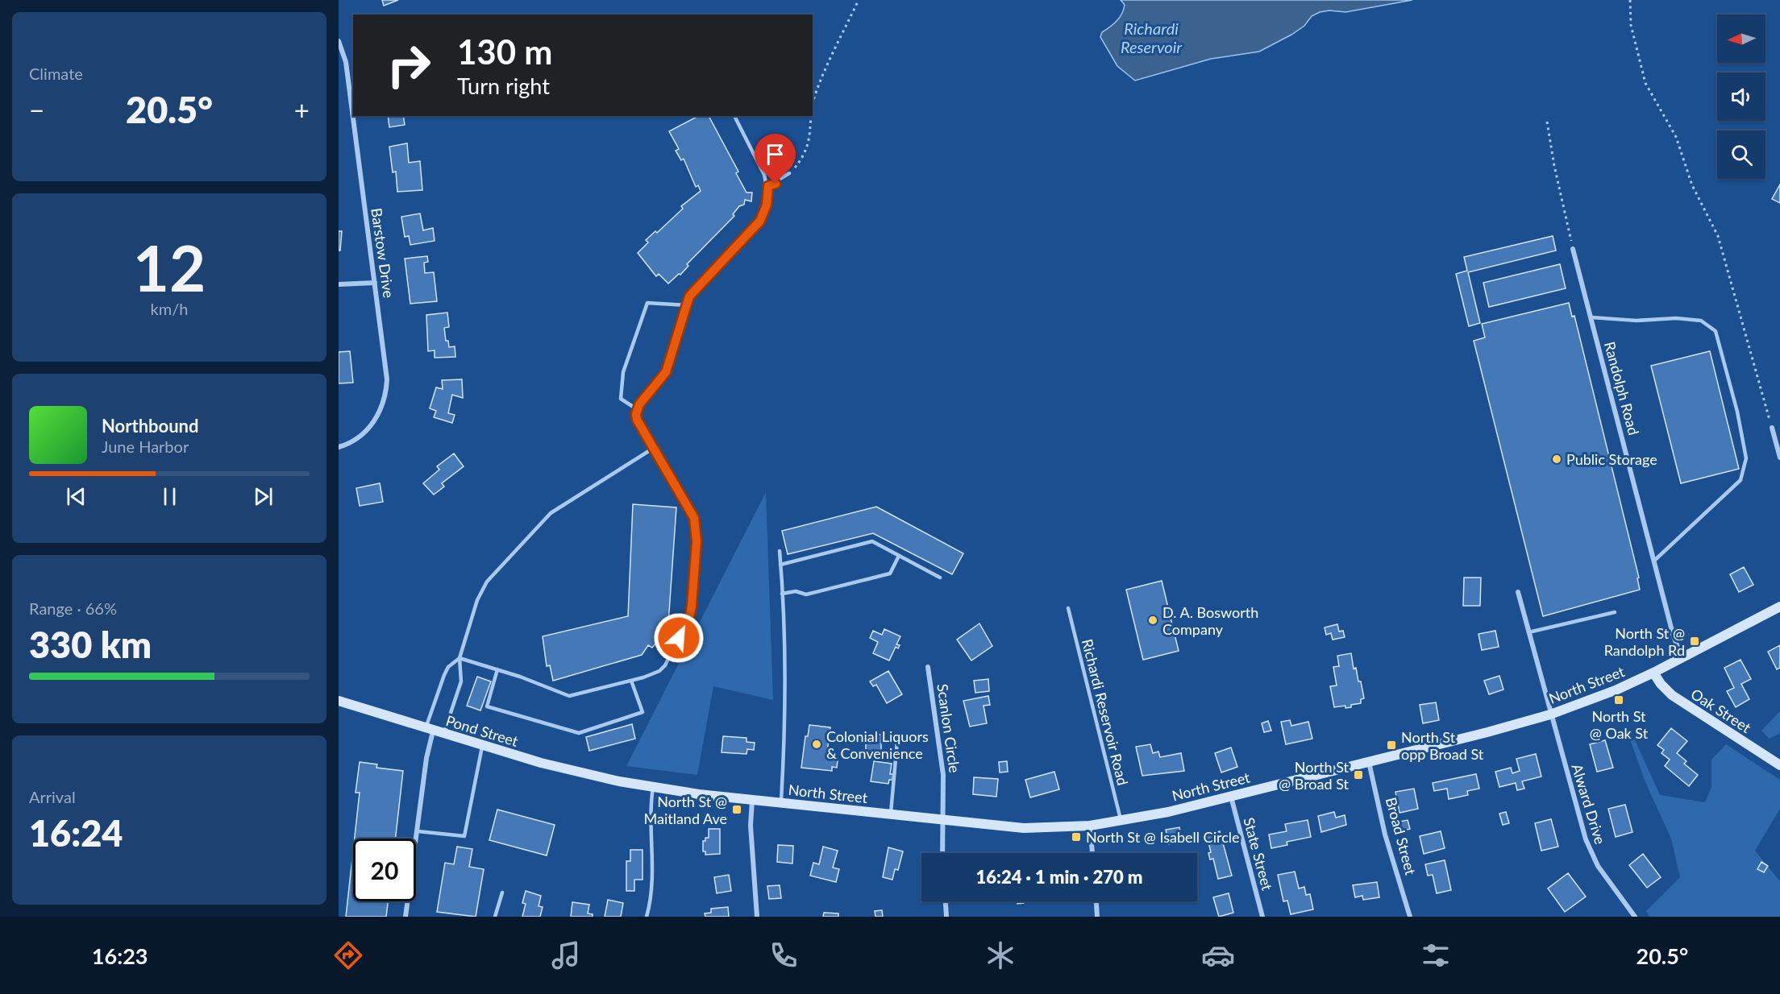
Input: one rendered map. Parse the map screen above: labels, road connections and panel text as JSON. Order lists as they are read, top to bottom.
{
  "streets": {
    "main road": ["North Street", "Oak Street", "Pond Street"],
    "street": [
      "Barstow Drive",
      "Randolph Road",
      "Scanlon Circle",
      "Alward Drive",
      "Broad Street",
      "State Street"
    ],
    "lane": ["Richardi Reservoir Road"]
  },
  "crossings": [
    ["Randolph Road", "North Street"],
    ["North Street", "Oak Street"],
    ["North Street", "Richardi Reservoir Road"],
    ["North Street", "Scanlon Circle"],
    ["North Street", "Pond Street"],
    ["North Street", "Alward Drive"],
    ["North Street", "Broad Street"],
    ["North Street", "State Street"]
  ],
  "water": ["Richardi Reservoir"],
  "places": {
    "other": ["Public Storage", "D. A. Bosworth Company", "Colonial Liquors & Convenience"],
    "transit": [
      "North St @ Randolph Rd",
      "North St @ Oak St",
      "North St opp Broad St",
      "North St @ Broad St",
      "North St @ Maitland Ave",
      "North St @ Isabell Circle"
    ]
  },
  "north": "left",
  "page": {
    "tile": [
      "Climate",
      ["12", "km/h"],
      ["Range · 66%", "330 km"],
      ["Arrival", "16:24"]
    ],
    "turn": ["130 m", "Turn right"],
    "heat": ["−", "20.5°", "+"],
    "song": ["Northbound", "June Harbor"],
    "limit": "20",
    "trip": "16:24 · 1 min · 270 m",
    "tabs": ["16:23", "20.5°"]
  }
}
